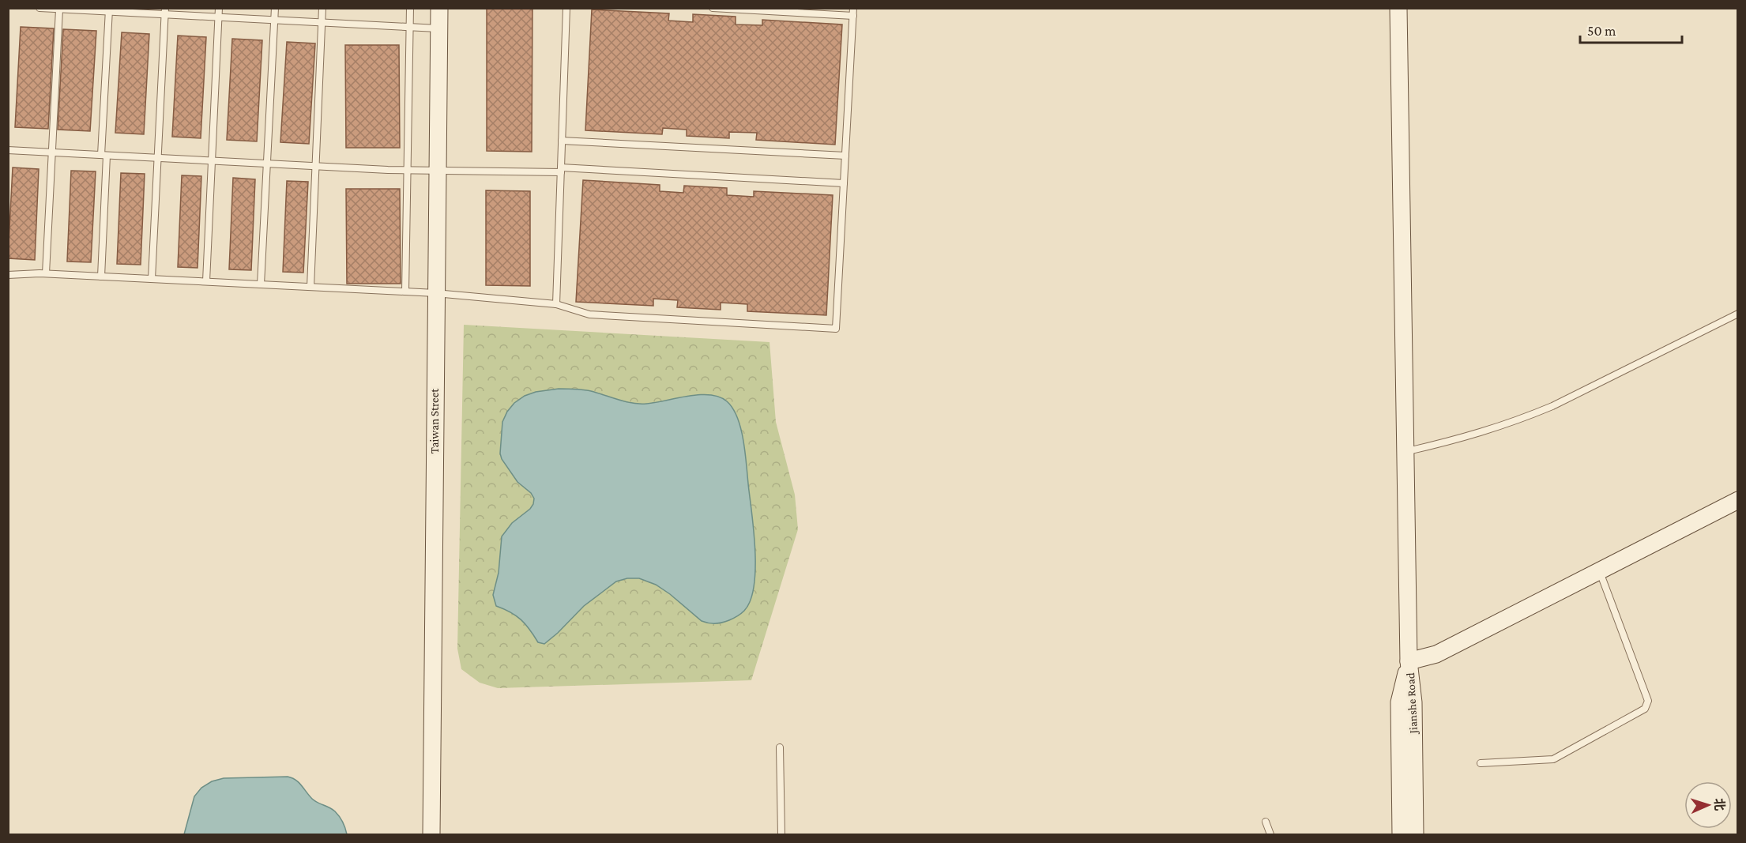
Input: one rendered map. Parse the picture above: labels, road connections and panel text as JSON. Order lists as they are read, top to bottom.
{
  "streets": {
    "street": ["Taiwan Street", "Jianshe Road"]
  },
  "scale_bar": "50 m",
  "north": "right"
}
